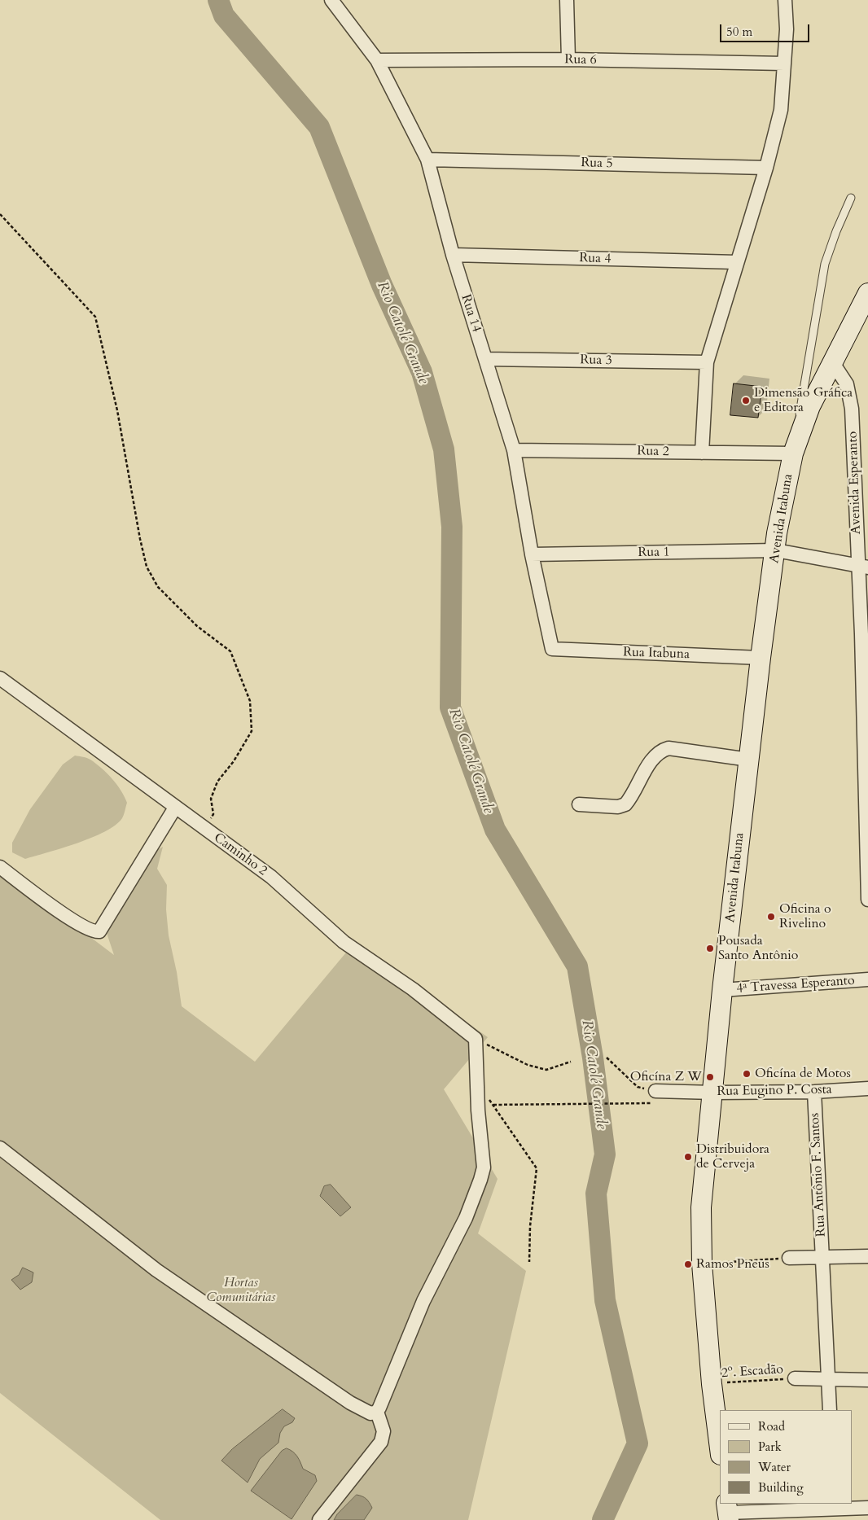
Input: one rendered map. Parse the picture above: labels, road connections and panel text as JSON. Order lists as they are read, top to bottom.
{
  "streets": {
    "main road": ["Avenida Itabuna"],
    "street": [
      "Rua 6",
      "Rua 5",
      "Rua 4",
      "Rua 14",
      "Rua 3",
      "Rua 2",
      "Avenida Esperanto",
      "Rua 1",
      "Rua Itabuna",
      "Caminho 2",
      "4ª Travessa Esperanto",
      "Rua Eugino P. Costa",
      "Rua Antônio F. Santos"
    ],
    "path": ["2º. Escadão"]
  },
  "crossings": [
    ["Rua 6", "Rua 14"],
    ["Rua 5", "Rua 14"],
    ["Rua 4", "Rua 14"],
    ["Rua 14", "Rua 3"],
    ["Rua 14", "Rua 2"],
    ["Rua 14", "Rua 1"],
    ["Rua 14", "Rua Itabuna"],
    ["Rua 2", "Avenida Itabuna"],
    ["Avenida Esperanto", "Avenida Itabuna"],
    ["Avenida Esperanto", "Rua 1"],
    ["Avenida Itabuna", "Rua 1"],
    ["Avenida Itabuna", "Rua Itabuna"],
    ["Avenida Itabuna", "4ª Travessa Esperanto"],
    ["Avenida Itabuna", "Rua Eugino P. Costa"],
    ["Avenida Itabuna", "2º. Escadão"],
    ["Rua Eugino P. Costa", "Rua Antônio F. Santos"]
  ],
  "water": ["Rio Catolé Grande"],
  "parks": ["Hortas Comunitárias"],
  "places": [
    "Dimensão Gráfica e Editora",
    "Oficina o Rivelino",
    "Pousada Santo Antônio",
    "Oficína de Motos",
    "Oficína Z W",
    "Distribuidora de Cerveja",
    "Ramos Pneus"
  ],
  "legend": [
    "Road",
    "Park",
    "Water",
    "Building"
  ],
  "scale_bar": "50 m"
}
